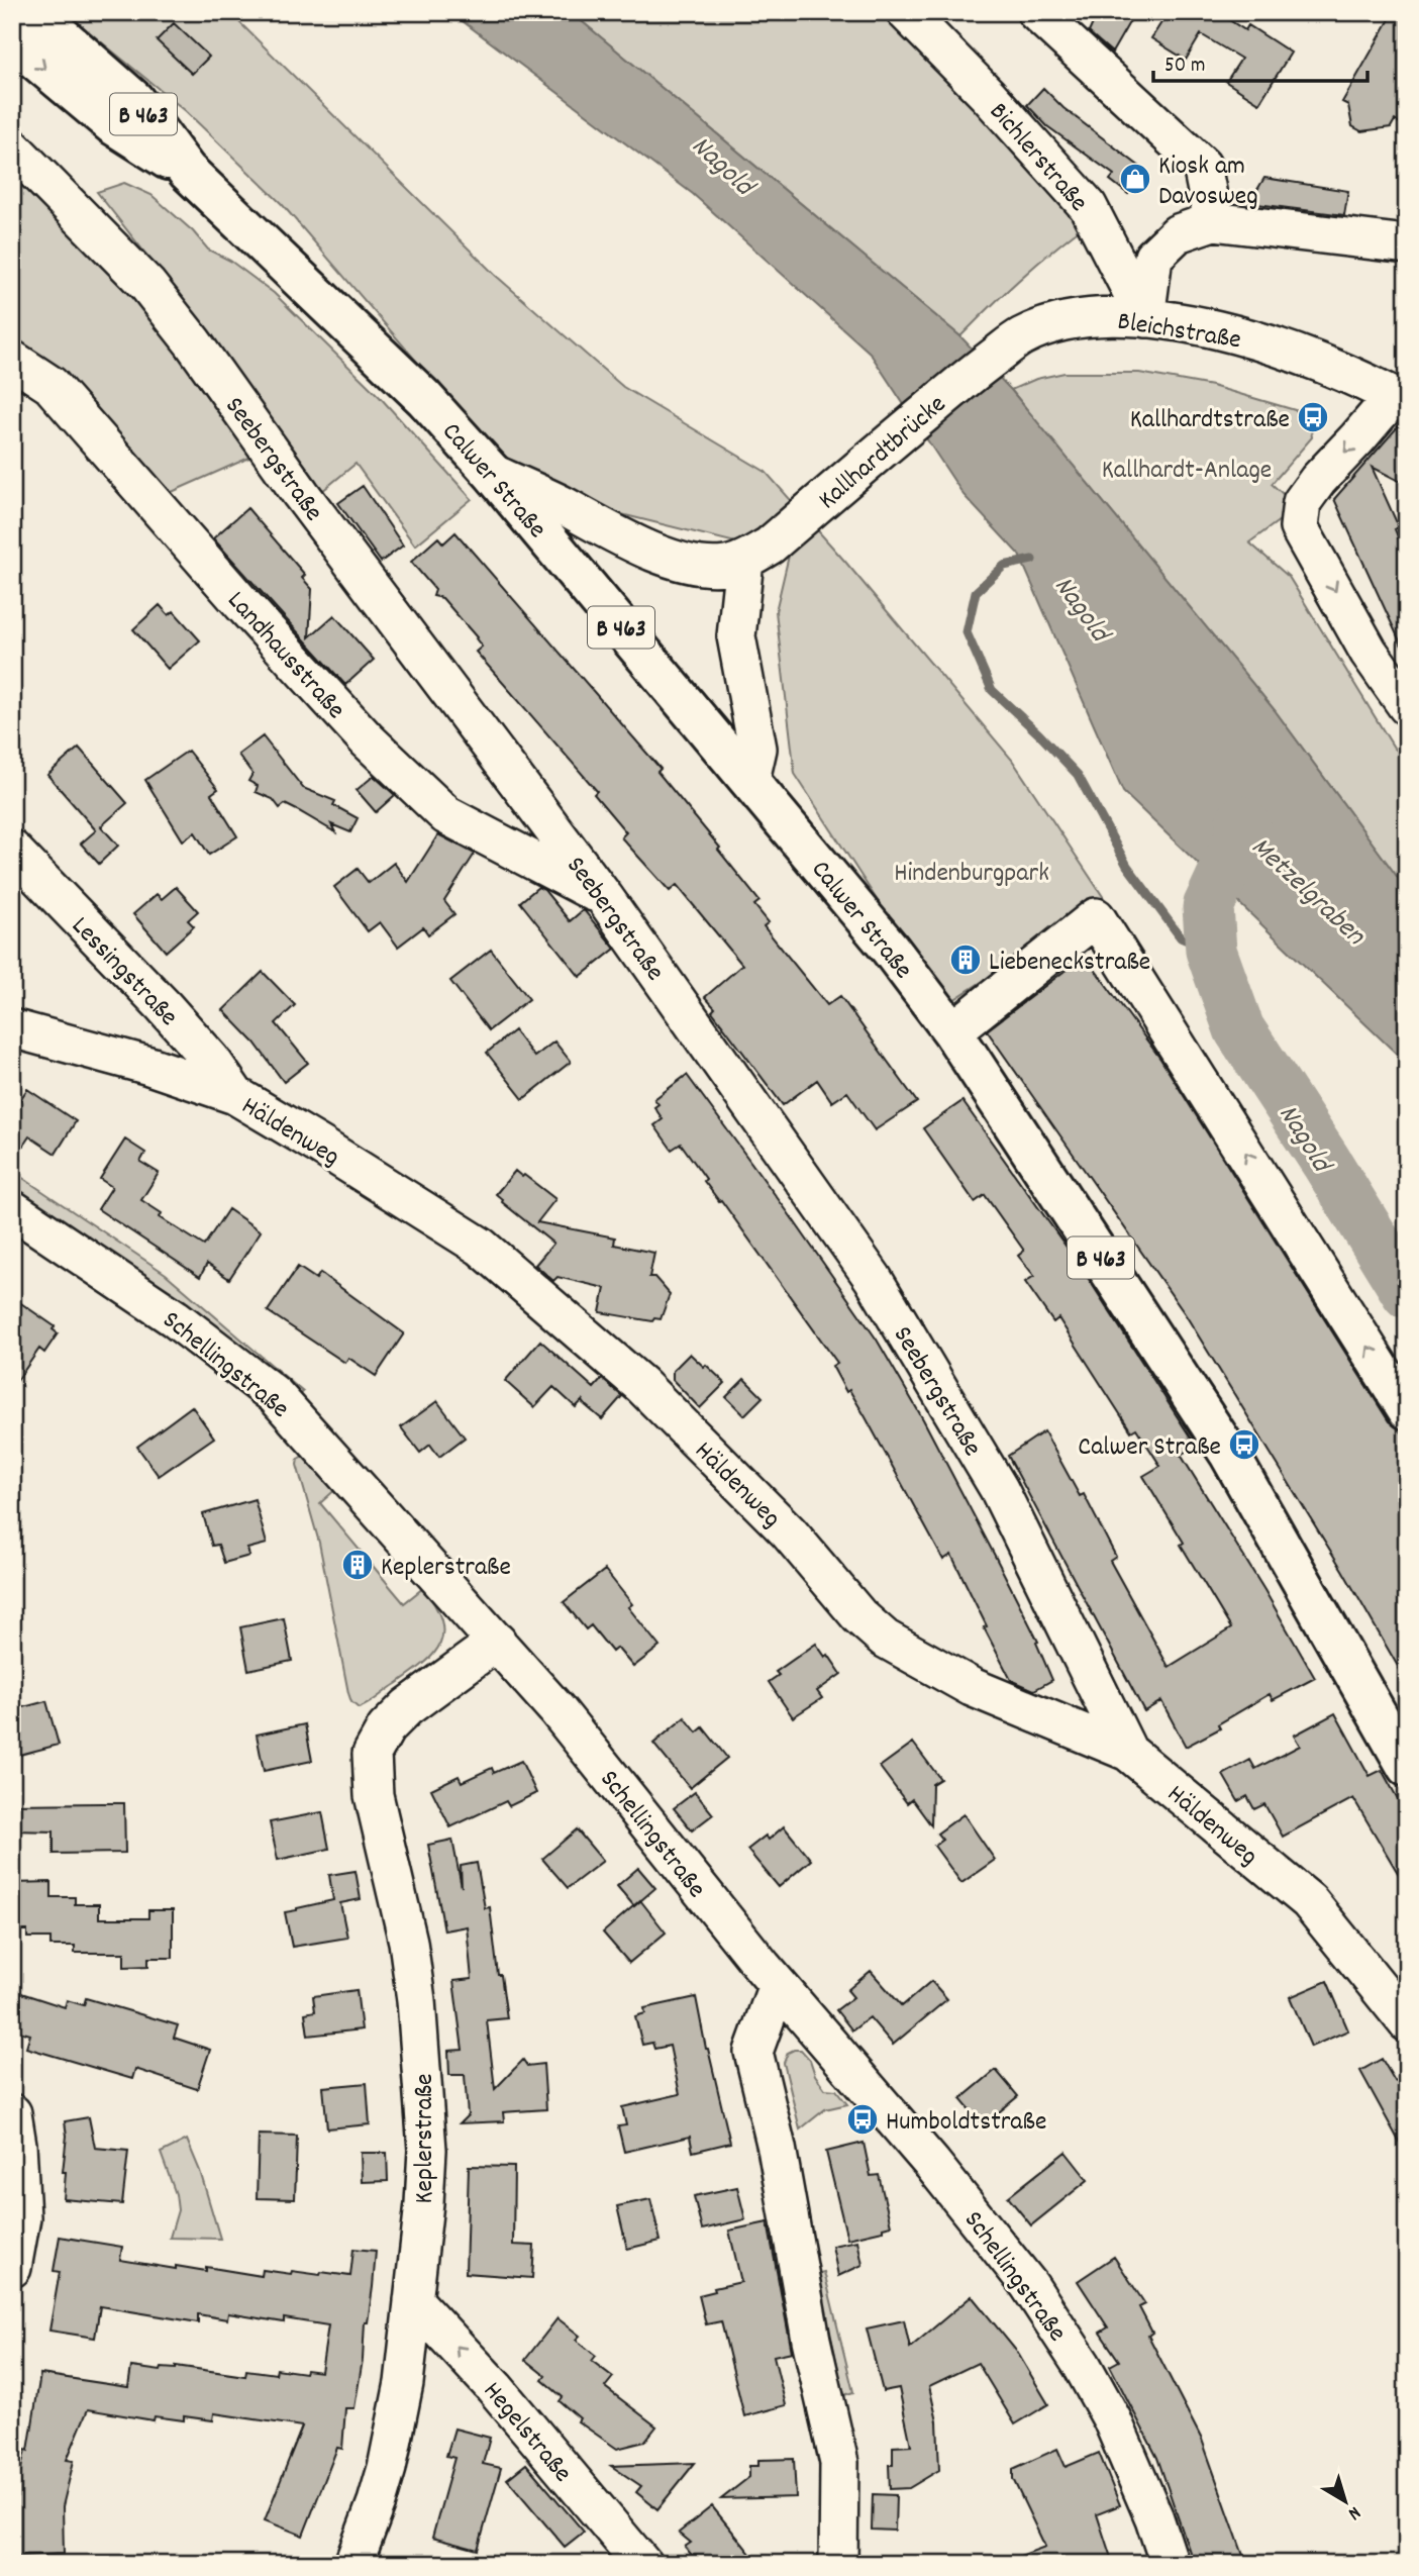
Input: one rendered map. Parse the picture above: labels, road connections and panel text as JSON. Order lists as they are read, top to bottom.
{
  "streets": {
    "main road": ["B 463", "Calwer Straße"],
    "street": [
      "Bichlerstraße",
      "Bleichstraße",
      "Kallhardtbrücke",
      "Seebergstraße",
      "Landhausstraße",
      "Lessingstraße",
      "Häldenweg",
      "Schellingstraße",
      "Keplerstraße",
      "Hegelstraße"
    ]
  },
  "crossings": [
    ["Bichlerstraße", "Bleichstraße"],
    ["Bleichstraße", "Kallhardtbrücke"],
    ["Seebergstraße", "Landhausstraße"],
    ["Seebergstraße", "Häldenweg"],
    ["Lessingstraße", "Häldenweg"],
    ["Schellingstraße", "Keplerstraße"],
    ["Keplerstraße", "Hegelstraße"]
  ],
  "one_way": ["Hegelstraße"],
  "water": ["Nagold", "Metzelgraben"],
  "parks": ["Kallhardt-Anlage", "Hindenburgpark"],
  "places": {
    "shop": ["Kiosk am Davosweg"],
    "bus stop": ["Kallhardtstraße", "Calwer Straße", "Humboldtstraße"],
    "building": ["Liebeneckstraße", "Keplerstraße"]
  },
  "scale_bar": "50 m",
  "north": "bottom right"
}
